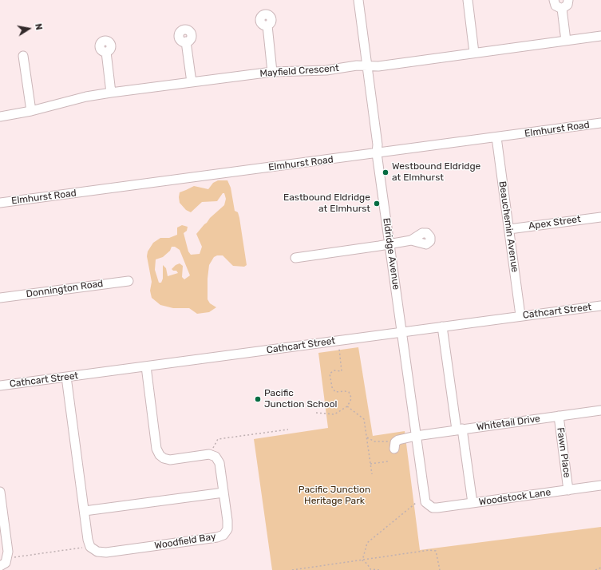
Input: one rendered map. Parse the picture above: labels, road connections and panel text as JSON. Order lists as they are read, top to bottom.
{
  "streets": {
    "street": [
      "Mayfield Crescent",
      "Elmhurst Road",
      "Apex Street",
      "Beauchemin Avenue",
      "Eldridge Avenue",
      "Donnington Road",
      "Cathcart Street",
      "Whitetail Drive",
      "Fawn Place",
      "Woodstock Lane",
      "Woodfield Bay"
    ]
  },
  "crossings": [
    ["Mayfield Crescent", "Eldridge Avenue"],
    ["Elmhurst Road", "Beauchemin Avenue"],
    ["Elmhurst Road", "Eldridge Avenue"],
    ["Apex Street", "Beauchemin Avenue"],
    ["Beauchemin Avenue", "Cathcart Street"],
    ["Eldridge Avenue", "Cathcart Street"],
    ["Eldridge Avenue", "Whitetail Drive"],
    ["Eldridge Avenue", "Woodstock Lane"],
    ["Whitetail Drive", "Fawn Place"],
    ["Fawn Place", "Woodstock Lane"]
  ],
  "parks": ["Pacific Junction Heritage Park"],
  "places": ["Westbound Eldridge at Elmhurst", "Eastbound Eldridge at Elmhurst", "Pacific Junction School"],
  "north": "right"
}
